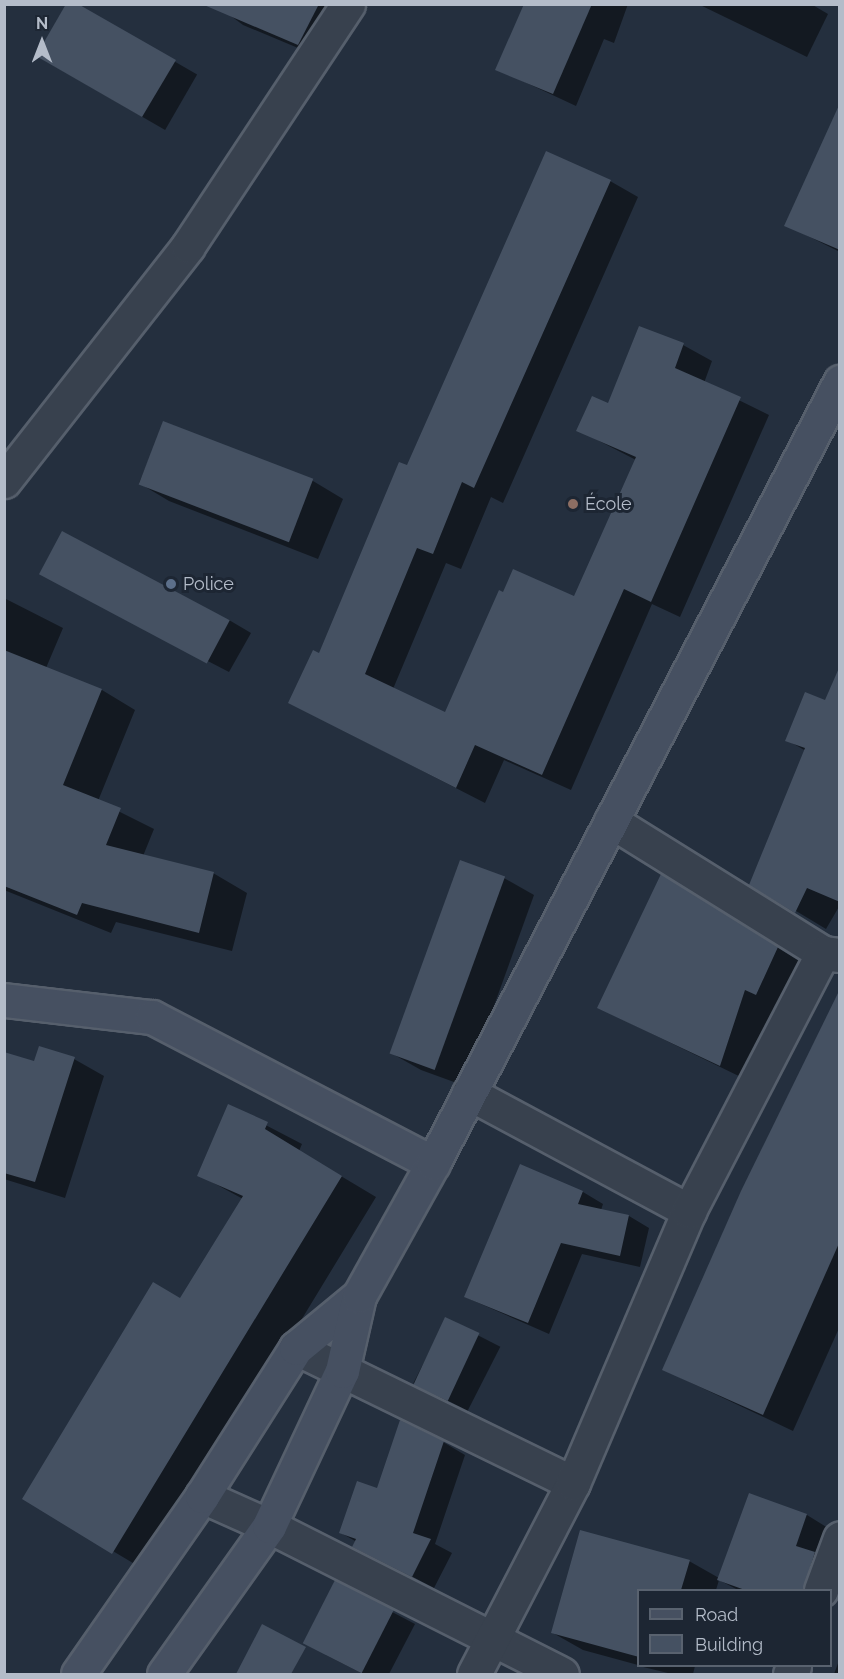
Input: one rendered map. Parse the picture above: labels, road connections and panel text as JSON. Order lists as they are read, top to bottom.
{
  "places": ["École", "Police"],
  "legend": ["Road", "Building"],
  "north": "top"
}
